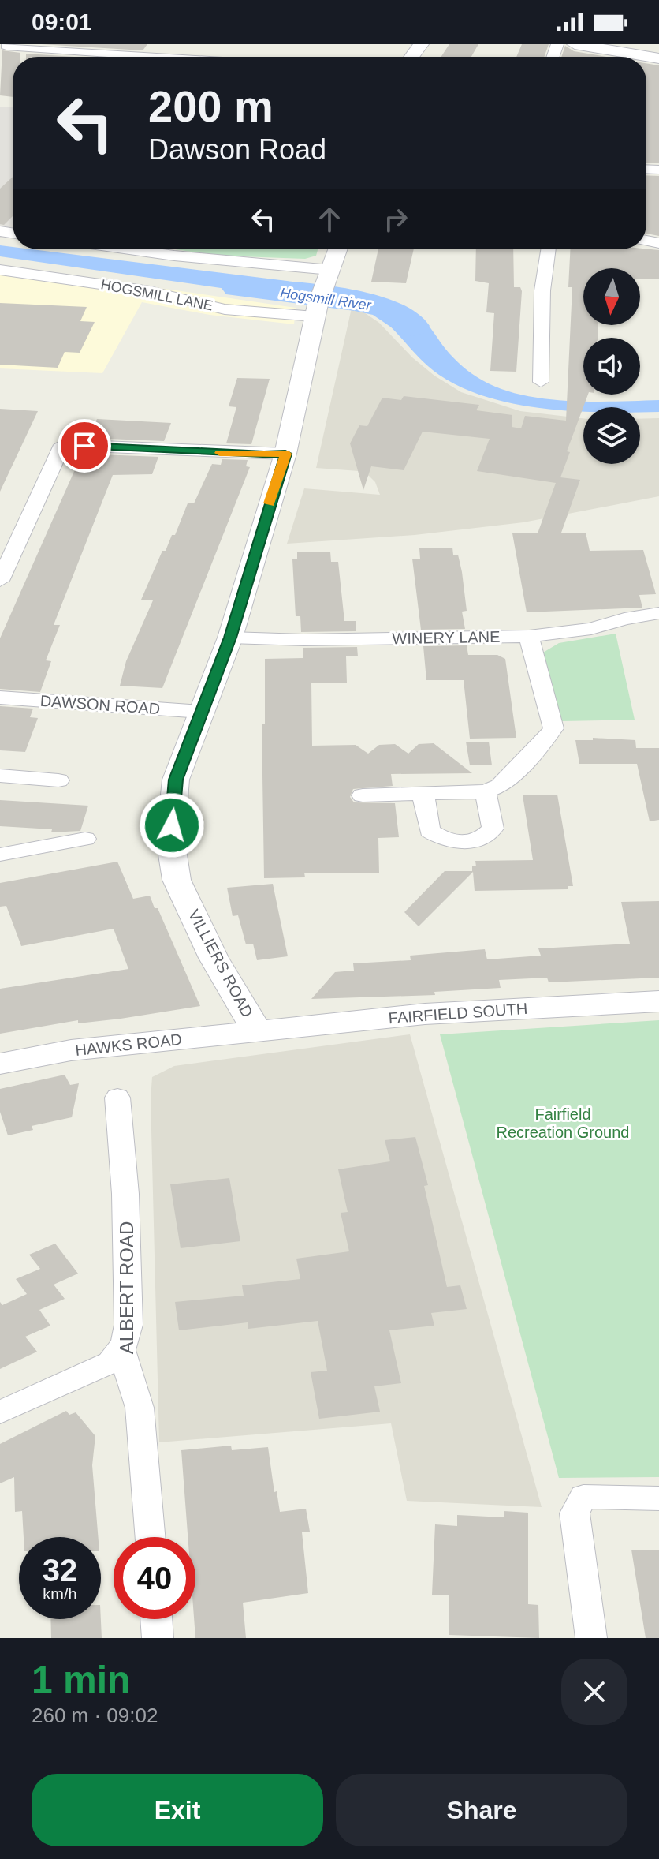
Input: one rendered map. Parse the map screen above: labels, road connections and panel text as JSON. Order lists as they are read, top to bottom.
{
  "streets": {
    "street": [
      "HOGSMILL LANE",
      "WINERY LANE",
      "DAWSON ROAD",
      "VILLIERS ROAD",
      "FAIRFIELD SOUTH",
      "HAWKS ROAD",
      "ALBERT ROAD"
    ]
  },
  "crossings": [
    ["HOGSMILL LANE", "VILLIERS ROAD"],
    ["WINERY LANE", "VILLIERS ROAD"],
    ["DAWSON ROAD", "VILLIERS ROAD"],
    ["VILLIERS ROAD", "FAIRFIELD SOUTH"],
    ["VILLIERS ROAD", "HAWKS ROAD"],
    ["FAIRFIELD SOUTH", "HAWKS ROAD"]
  ],
  "water": ["Hogsmill River"],
  "parks": ["Fairfield Recreation Ground"],
  "north": "bottom",
  "page": {
    "status": "09:01",
    "turn": ["200 m", "Dawson Road"],
    "speed": "32 km/h",
    "limit": "40",
    "heading": ["1 min", "260 m · 09:02"],
    "buttons": ["Exit", "Share"]
  }
}
